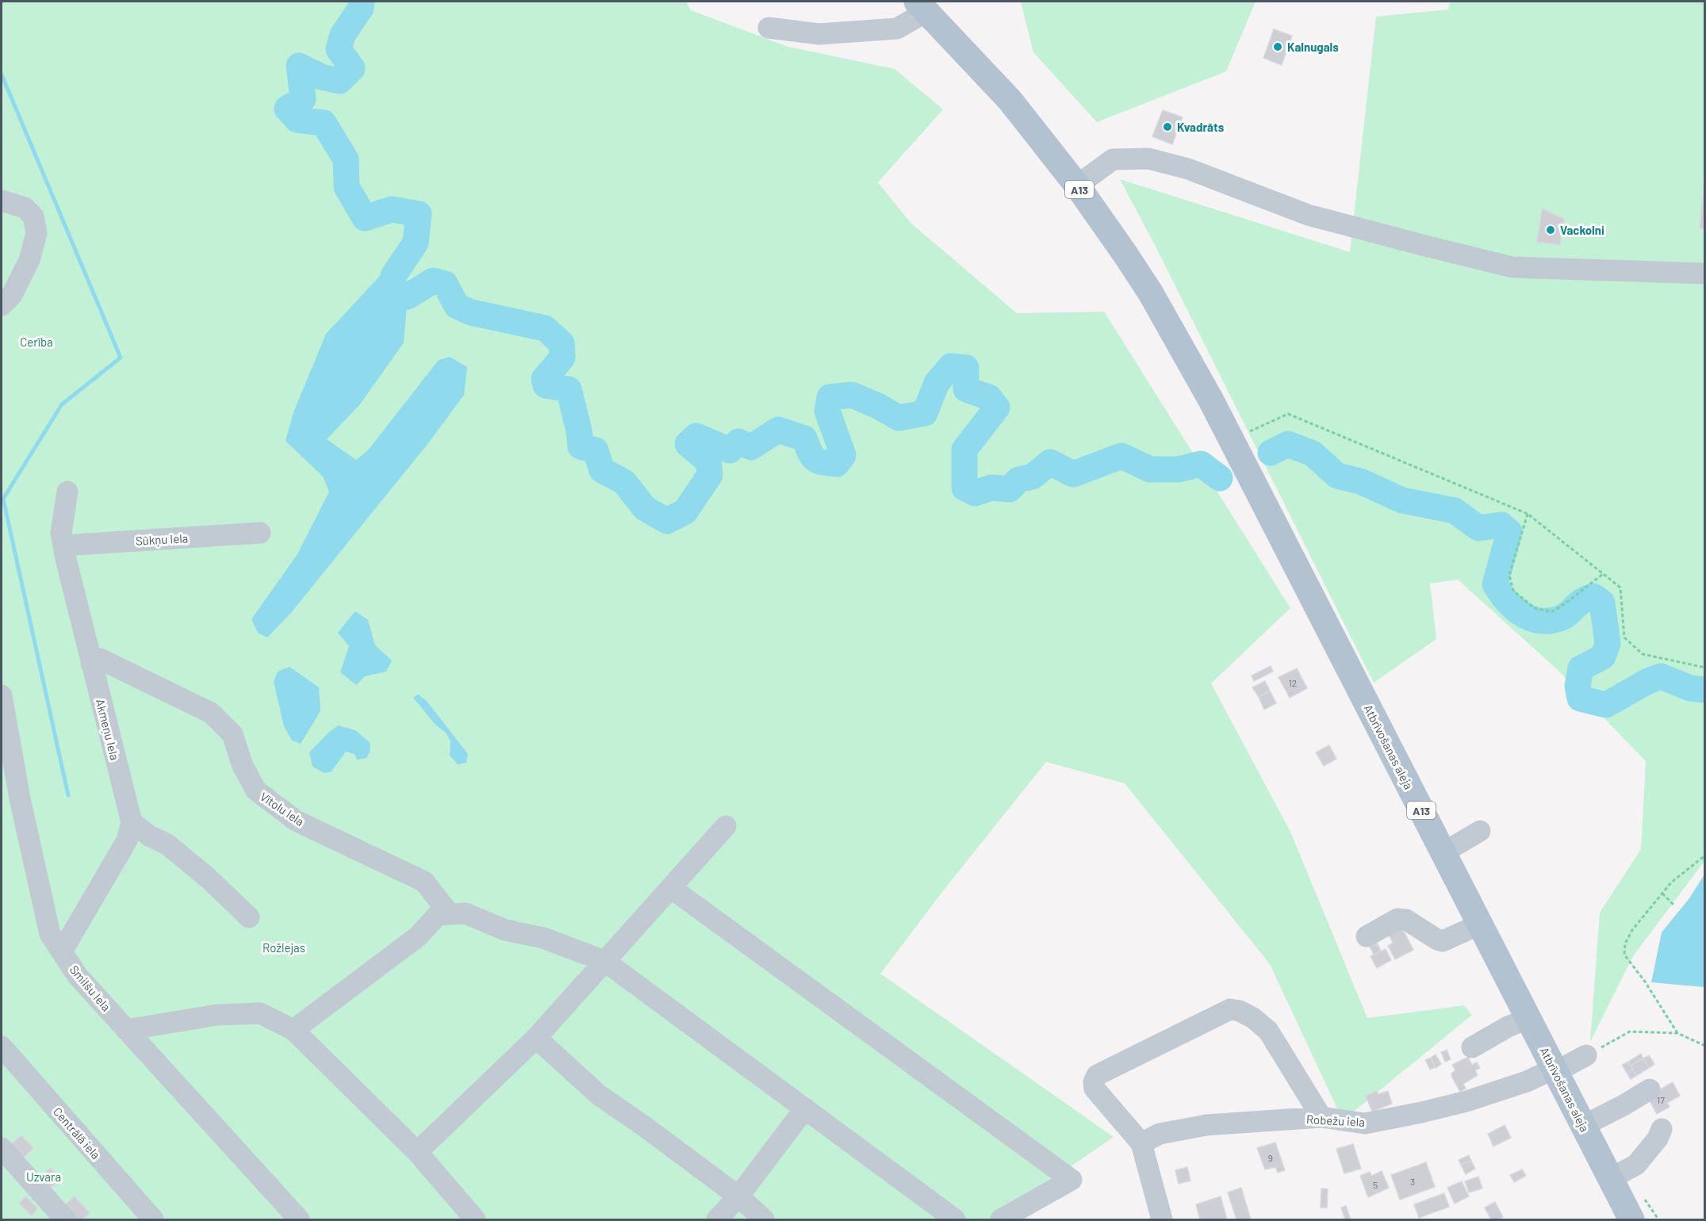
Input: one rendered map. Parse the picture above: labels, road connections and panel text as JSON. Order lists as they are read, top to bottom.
{
  "streets": {
    "main road": ["A13", "Atbrīvošanas aleja"],
    "street": [
      "Sūkņu Iela",
      "Akmeņu Iela",
      "Vītolu Iela",
      "Smilšu Iela",
      "Robežu iela",
      "Centrālā iela"
    ]
  },
  "crossings": [
    ["A13", "Atbrīvošanas aleja"],
    ["Sūkņu Iela", "Akmeņu Iela"],
    ["Akmeņu Iela", "Vītolu Iela"],
    ["Atbrīvošanas aleja", "Robežu iela"]
  ],
  "parks": ["Cerība", "Rožlejas", "Uzvara"],
  "places": ["Kalnugals", "Kvadrāts", "Vackolni"],
  "house_numbers": [
    "12",
    "17",
    "9",
    "3",
    "5"
  ]
}
